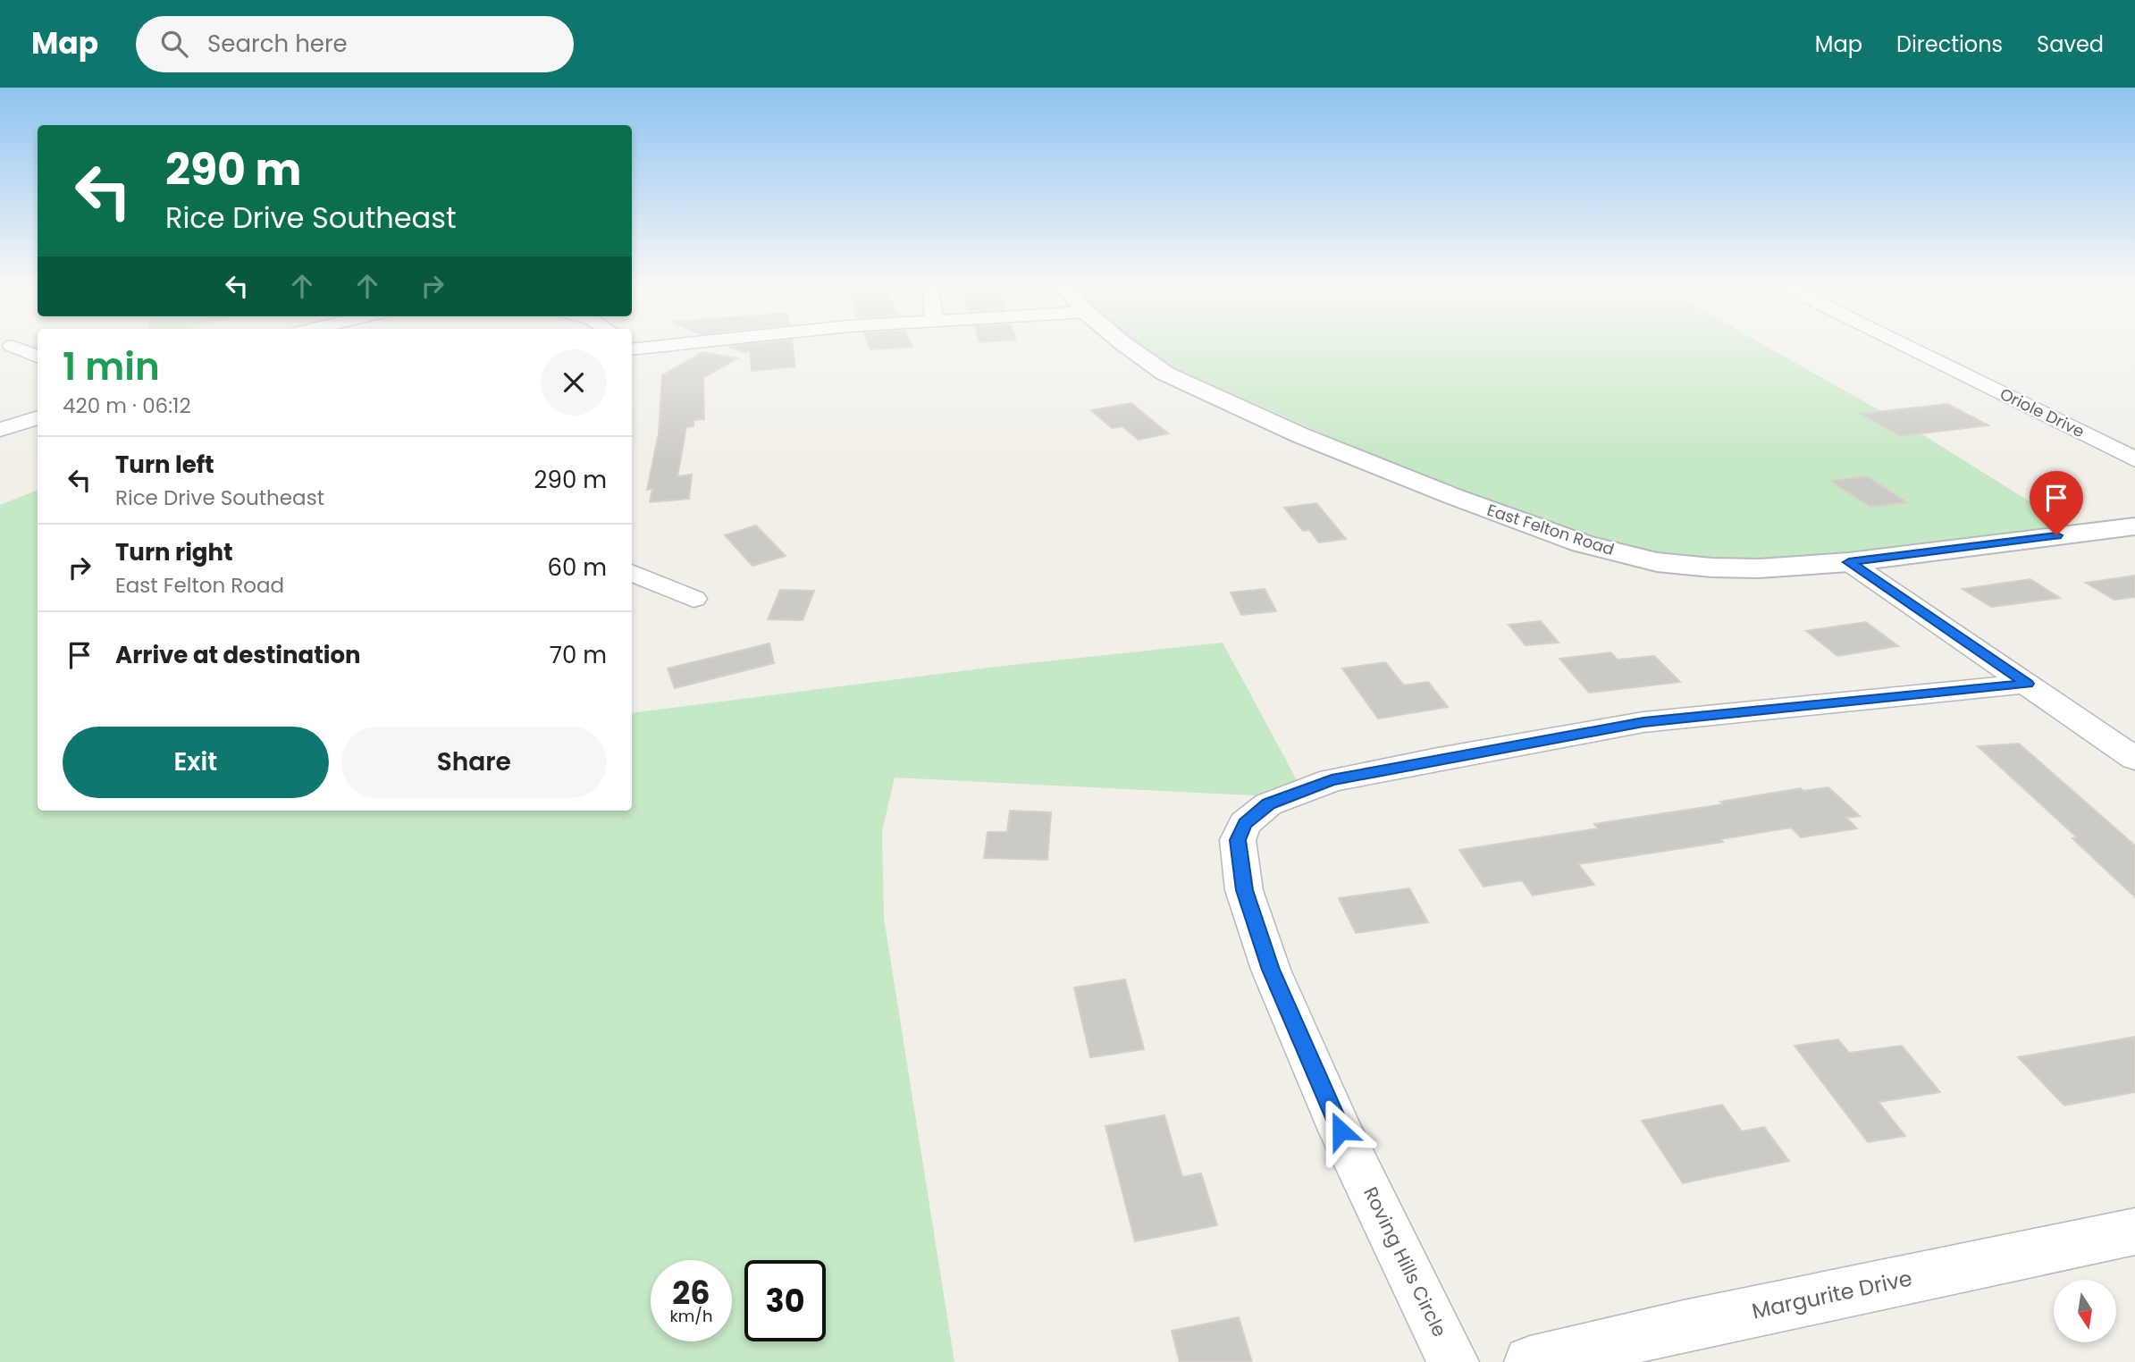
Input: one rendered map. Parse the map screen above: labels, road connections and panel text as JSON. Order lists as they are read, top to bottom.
{
  "streets": {
    "street": [
      "Oriole Drive",
      "East Felton Road",
      "Roving Hills Circle",
      "Margurite Drive"
    ]
  },
  "north": "bottom",
  "page": {
    "header": "Map",
    "search": "Search here",
    "nav": ["Map", "Directions", "Saved"],
    "turn": ["290 m", "Rice Drive Southeast"],
    "heading": ["1 min", "420 m · 06:12"],
    "list": [
      {
        "name": "Turn left",
        "note": "Rice Drive Southeast",
        "value": "290 m"
      },
      {
        "name": "Turn right",
        "note": "East Felton Road",
        "value": "60 m"
      },
      {
        "name": "Arrive at destination",
        "value": "70 m"
      }
    ],
    "buttons": ["Exit", "Share"],
    "speed": "26 km/h",
    "limit": "30"
  }
}
